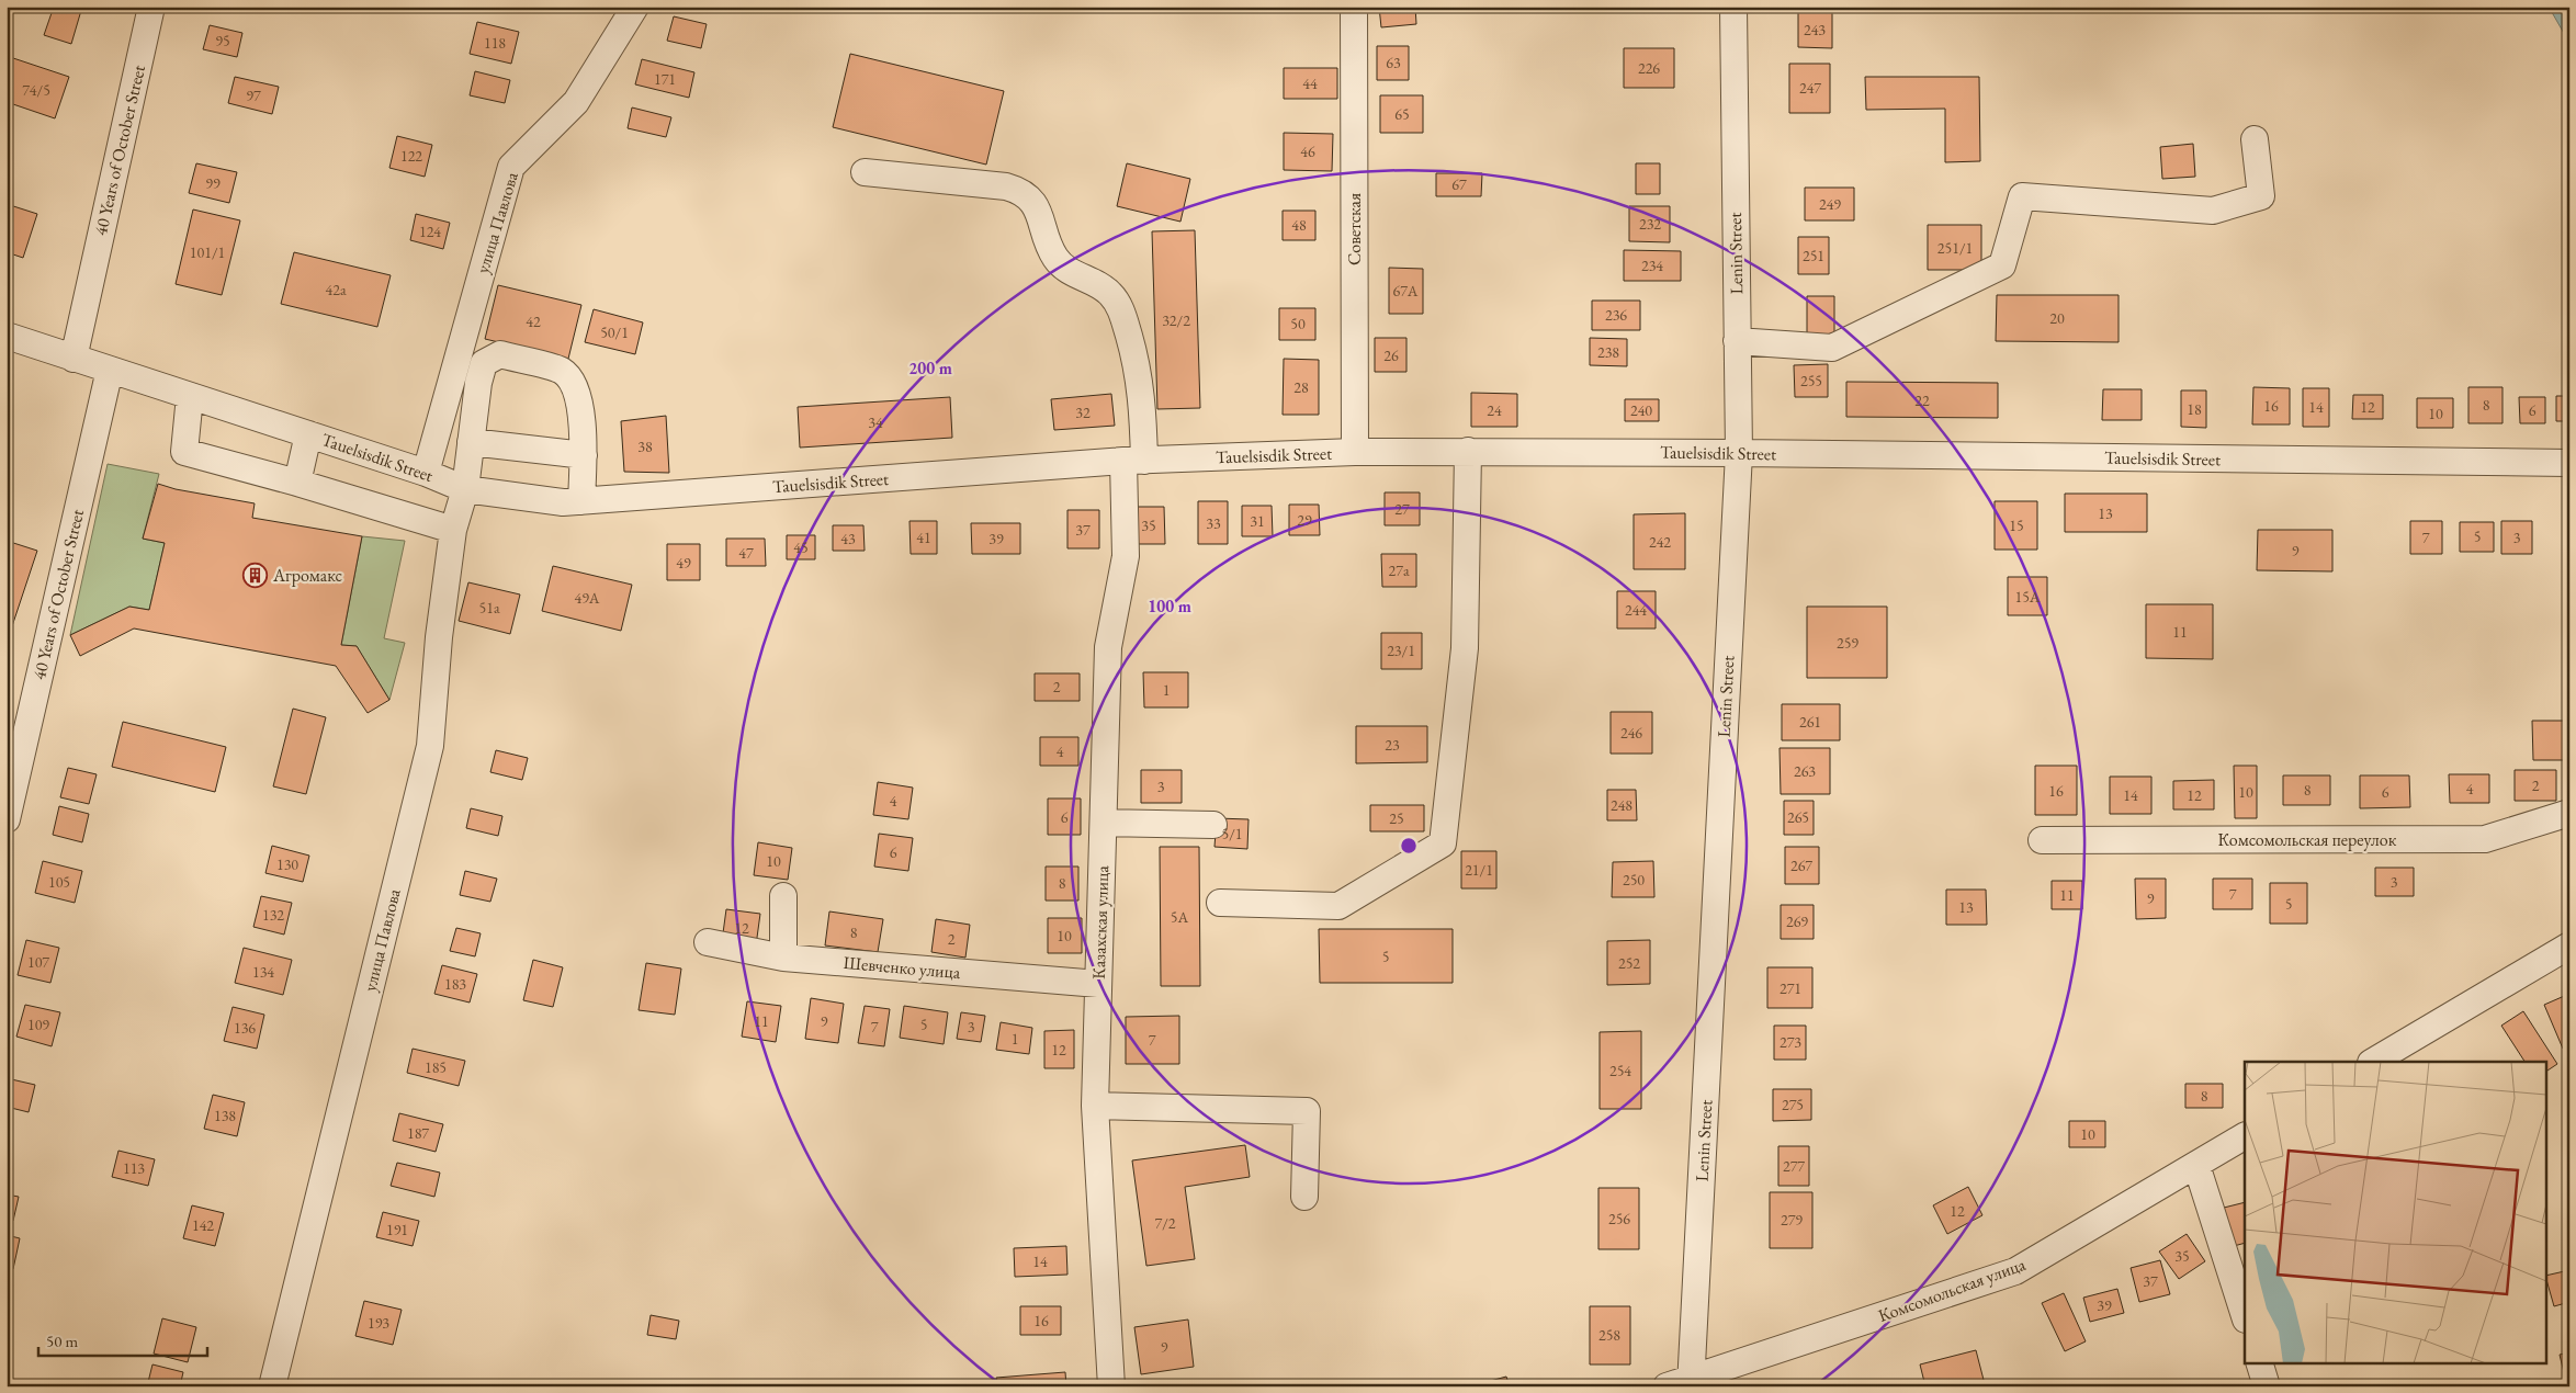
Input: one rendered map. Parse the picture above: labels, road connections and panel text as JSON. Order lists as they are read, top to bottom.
{
  "streets": {
    "street": [
      "40 Years of October Street",
      "улица Павлова",
      "Советская",
      "Lenin Street",
      "Tauelsisdik Street",
      "Комсомольская переулок",
      "Казахская улица",
      "Шевченко улица",
      "Комсомольская улица"
    ]
  },
  "crossings": [
    ["40 Years of October Street", "Tauelsisdik Street"],
    ["улица Павлова", "Tauelsisdik Street"],
    ["Советская", "Tauelsisdik Street"],
    ["Lenin Street", "Tauelsisdik Street"],
    ["Lenin Street", "Комсомольская улица"],
    ["Tauelsisdik Street", "Казахская улица"],
    ["Казахская улица", "Шевченко улица"]
  ],
  "places": {
    "building": ["Агромакс"]
  },
  "house_numbers": [
    "243",
    "95",
    "118",
    "63",
    "226",
    "171",
    "44",
    "247",
    "74/5",
    "97",
    "65",
    "46",
    "122",
    "99",
    "67",
    "249",
    "232",
    "48",
    "124",
    "251/1",
    "101/1",
    "251",
    "234",
    "42а",
    "67А",
    "236",
    "20",
    "32/2",
    "42",
    "50",
    "50/1",
    "238",
    "26",
    "255",
    "28",
    "22",
    "8",
    "16",
    "14",
    "12",
    "18",
    "24",
    "240",
    "6",
    "32",
    "10",
    "34",
    "38",
    "27",
    "13",
    "29",
    "31",
    "33",
    "35",
    "15",
    "37",
    "5",
    "41",
    "7",
    "3",
    "43",
    "39",
    "242",
    "45",
    "9",
    "47",
    "49",
    "27а",
    "15А",
    "49А",
    "51а",
    "244",
    "11",
    "259",
    "23/1",
    "2",
    "1",
    "261",
    "246",
    "23",
    "4",
    "263",
    "2",
    "3",
    "4",
    "8",
    "16",
    "10",
    "6",
    "14",
    "12",
    "4",
    "248",
    "6",
    "265",
    "25",
    "5/1",
    "6",
    "10",
    "130",
    "267",
    "21/1",
    "250",
    "105",
    "3",
    "8",
    "7",
    "11",
    "9",
    "5",
    "13",
    "132",
    "5А",
    "269",
    "12",
    "8",
    "10",
    "2",
    "5",
    "107",
    "252",
    "134",
    "183",
    "271",
    "11",
    "9",
    "109",
    "5",
    "7",
    "3",
    "136",
    "1",
    "7",
    "273",
    "12",
    "185",
    "254",
    "8",
    "275",
    "138",
    "187",
    "10",
    "277",
    "113",
    "12",
    "256",
    "279",
    "7/2",
    "142",
    "191",
    "35",
    "14",
    "37",
    "39",
    "16",
    "193",
    "258",
    "9"
  ],
  "scale_bar": "50 m",
  "rings": ["200 m", "100 m"]
}
